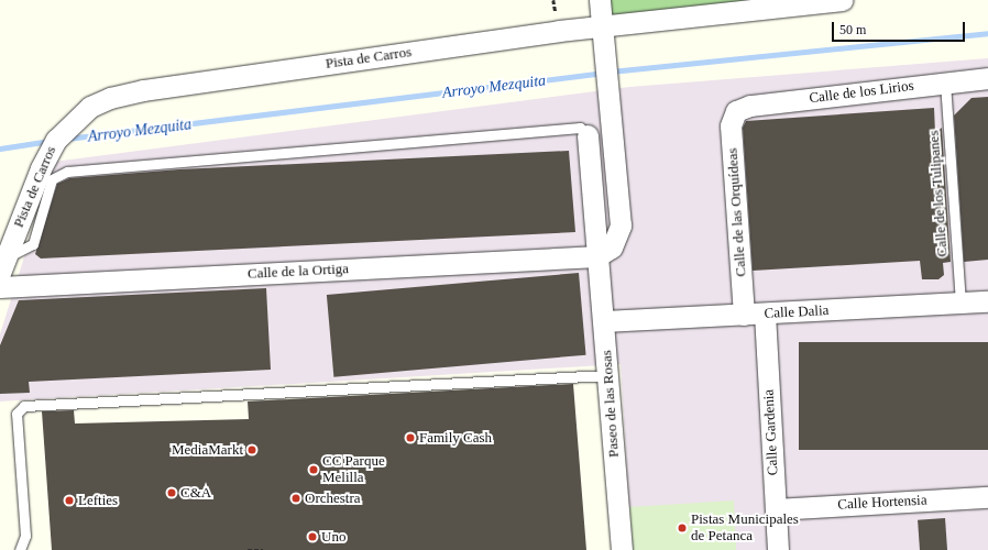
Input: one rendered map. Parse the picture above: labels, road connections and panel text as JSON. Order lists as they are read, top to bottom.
{
  "streets": {
    "street": [
      "Pista de Carros",
      "Calle de los Lirios",
      "Calle de las Orquídeas",
      "Calle de la Ortiga",
      "Calle Dalia",
      "Paseo de las Rosas",
      "Calle Gardenia",
      "Calle Hortensia"
    ],
    "lane": ["Calle de los Tulipanes"]
  },
  "crossings": [
    ["Calle de los Lirios", "Calle de los Tulipanes"],
    ["Calle de los Lirios", "Calle de las Orquídeas"],
    ["Calle de los Tulipanes", "Calle Dalia"],
    ["Calle de las Orquídeas", "Calle Dalia"],
    ["Calle de la Ortiga", "Paseo de las Rosas"],
    ["Calle Dalia", "Paseo de las Rosas"],
    ["Calle Dalia", "Calle Gardenia"],
    ["Calle Gardenia", "Calle Hortensia"]
  ],
  "water": ["Arroyo Mezquita"],
  "places": [
    "Family Cash",
    "MediaMarkt",
    "CC Parque Melilla",
    "C&A",
    "Orchestra",
    "Lefties",
    "Pistas Municipales de Petanca",
    "Uno"
  ],
  "scale_bar": "50 m"
}
